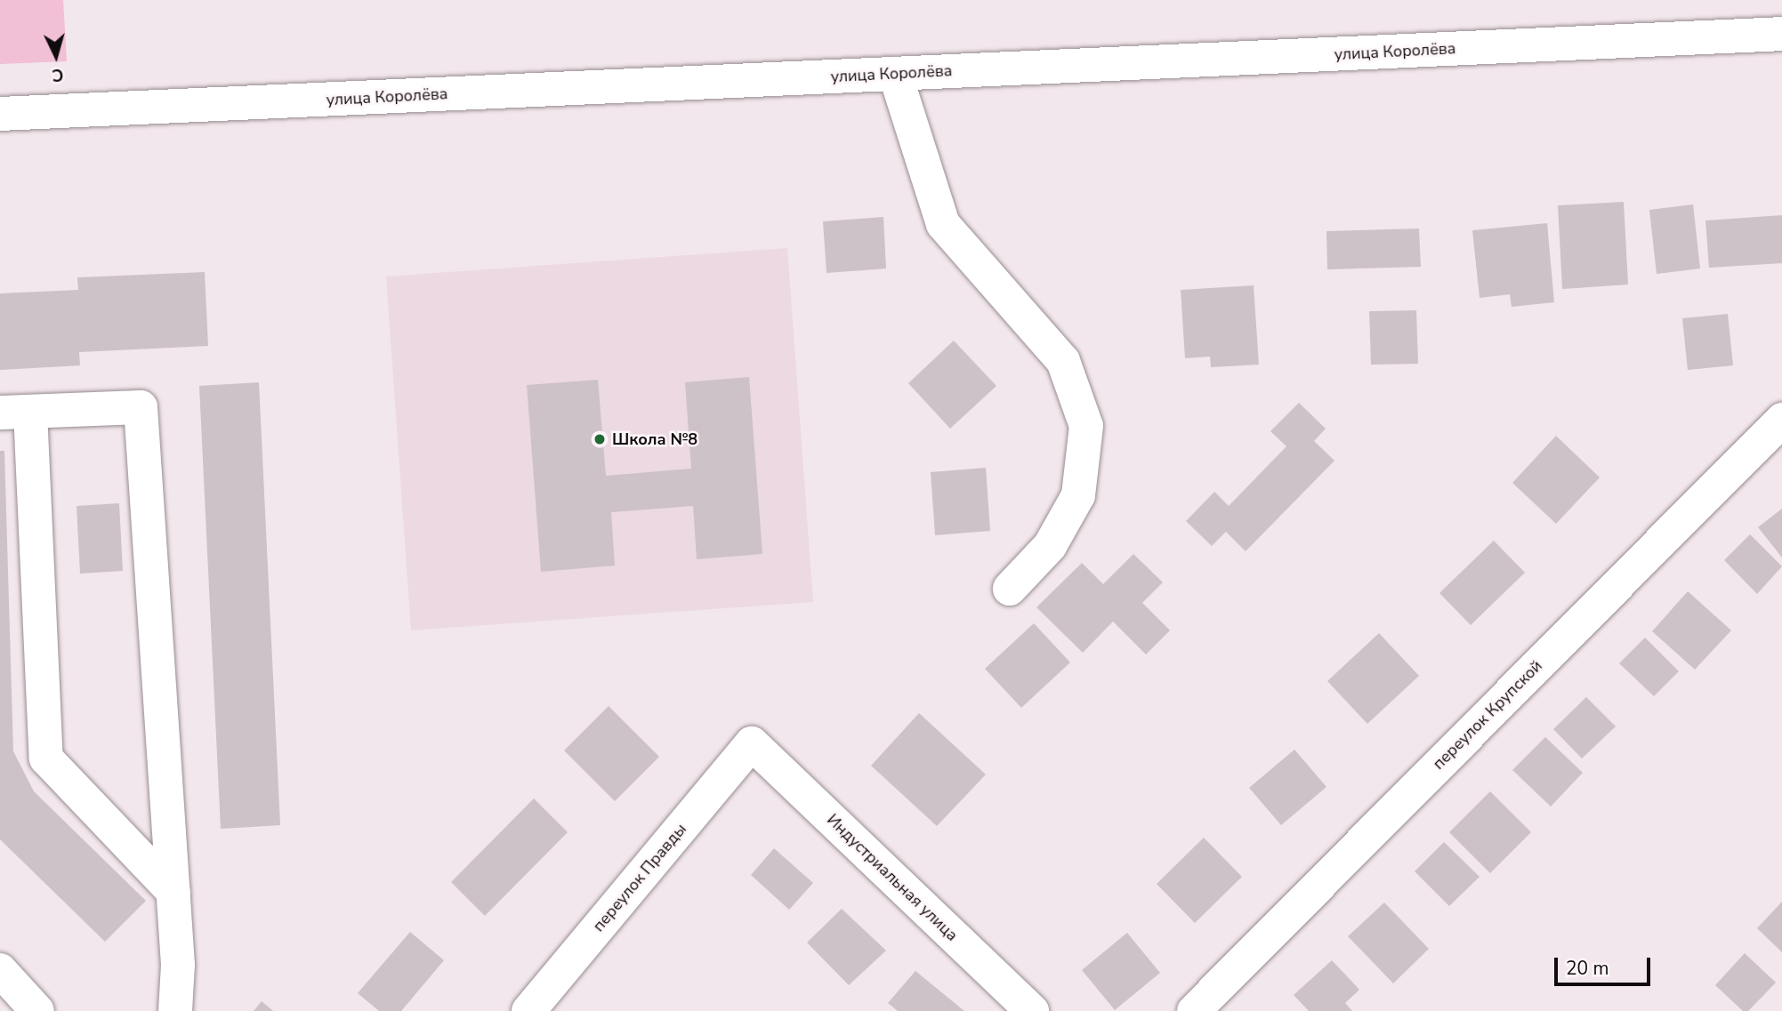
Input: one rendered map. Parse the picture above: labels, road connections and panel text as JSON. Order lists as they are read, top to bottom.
{
  "streets": {
    "main road": [
      "улица Королёва",
      "переулок Крупской",
      "переулок Правды",
      "Индустриальная улица"
    ]
  },
  "crossings": [
    ["переулок Правды", "Индустриальная улица"]
  ],
  "places": ["Школа №8"],
  "scale_bar": "20 m",
  "north": "bottom"
}
